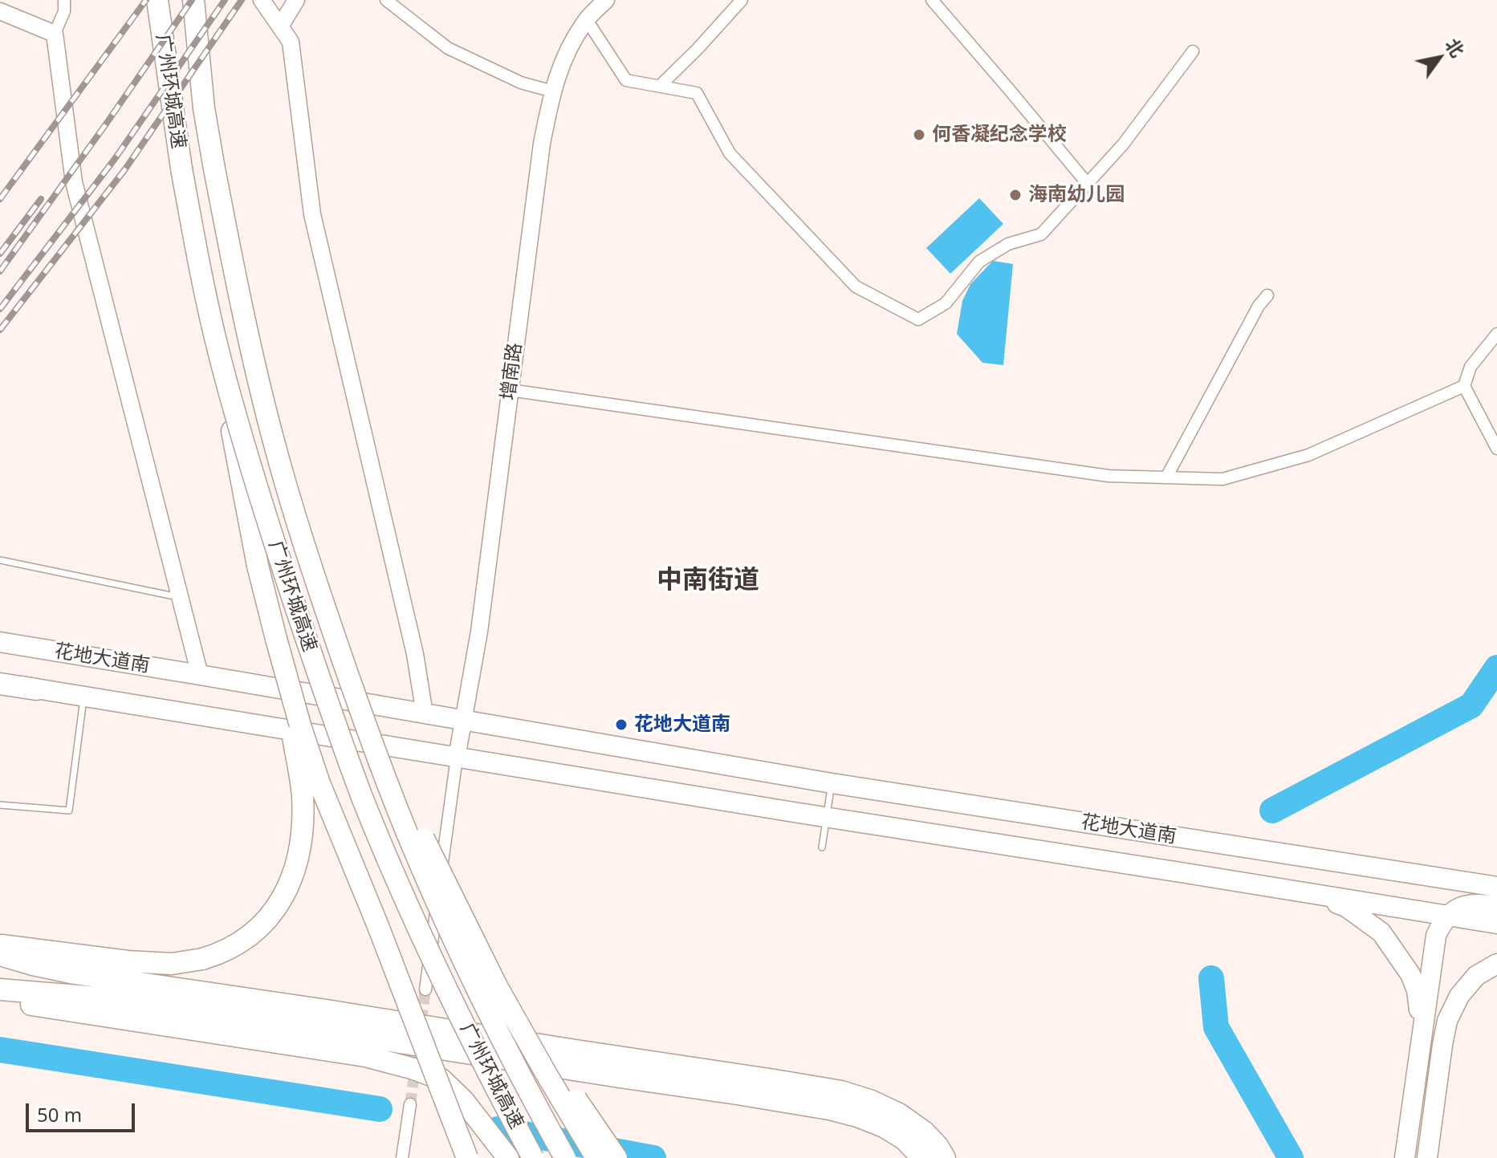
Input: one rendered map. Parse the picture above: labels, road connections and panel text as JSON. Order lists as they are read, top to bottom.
{
  "streets": {
    "highway": ["广州环城高速"],
    "main road": ["花地大道南"],
    "street": ["增南路"]
  },
  "crossings": [
    ["增南路", "花地大道南"]
  ],
  "districts": ["中南街道"],
  "places": ["何香凝纪念学校", "海南幼儿园", "花地大道南"],
  "scale_bar": "50 m",
  "north": "top right"
}
